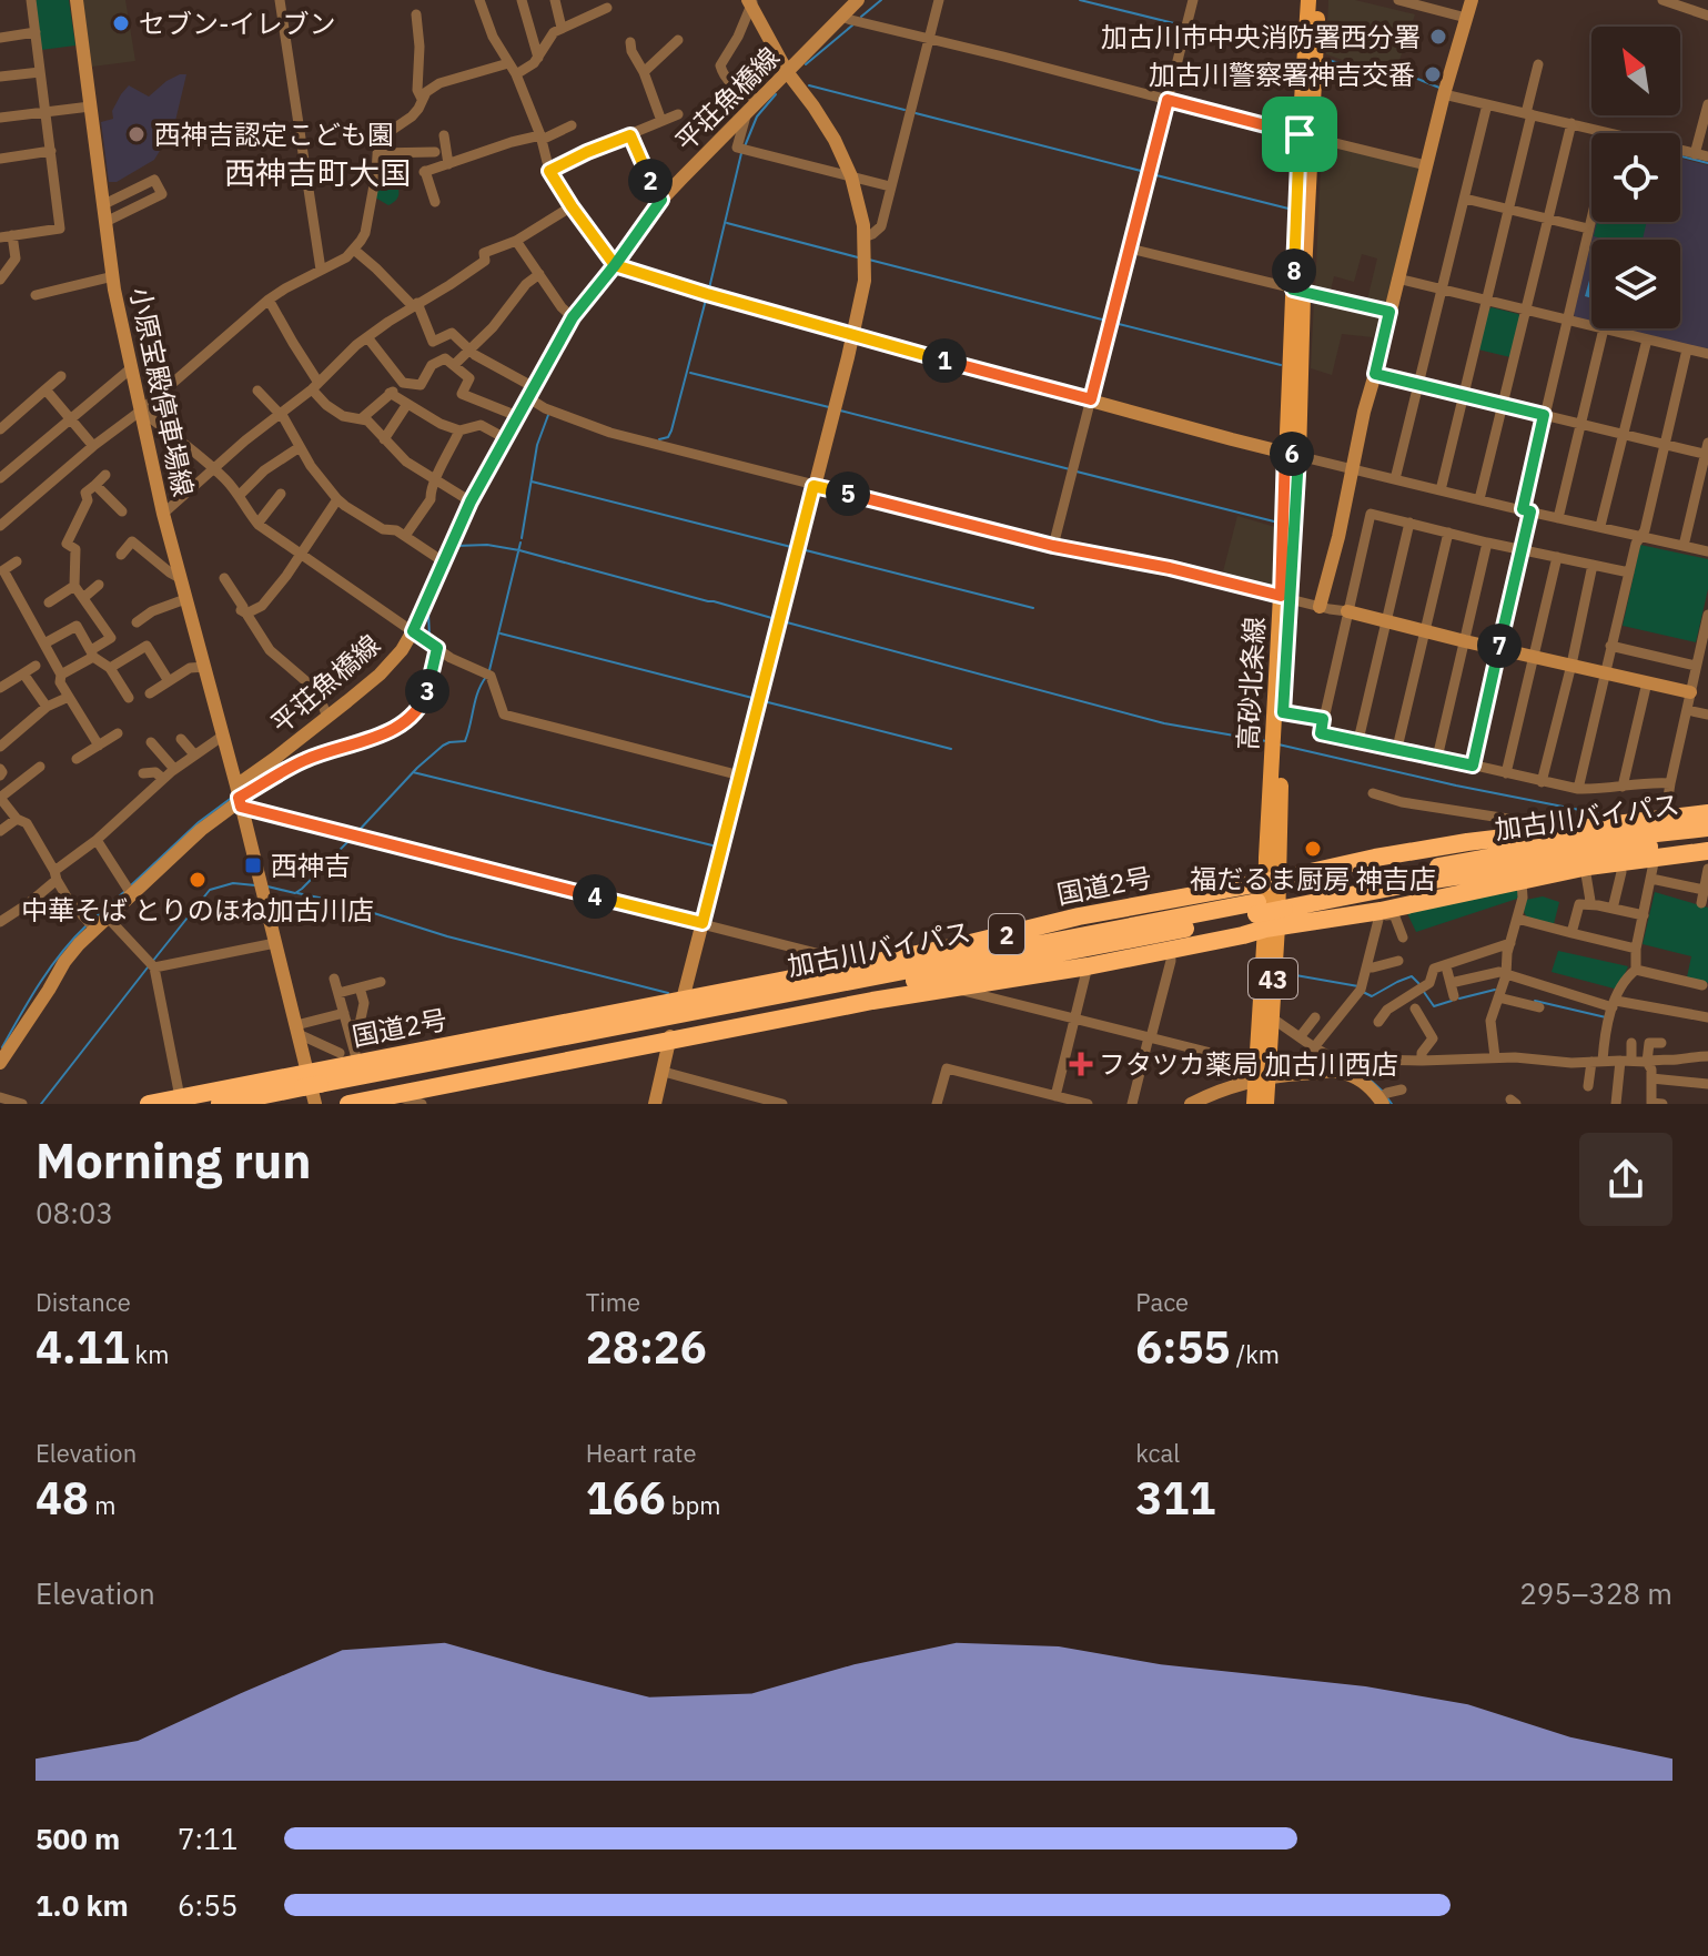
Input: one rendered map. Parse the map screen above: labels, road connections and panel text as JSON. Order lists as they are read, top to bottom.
{
  "streets": {
    "highway": ["加古川バイパス", "国道2号", "2"],
    "main road": ["高砂北条線", "43"],
    "street": ["平荘魚橋線", "小原宝殿停車場線"]
  },
  "crossings": [
    ["平荘魚橋線", "小原宝殿停車場線"],
    ["小原宝殿停車場線", "加古川バイパス"],
    ["小原宝殿停車場線", "国道2号"],
    ["高砂北条線", "加古川バイパス"],
    ["高砂北条線", "国道2号"],
    ["加古川バイパス", "国道2号"]
  ],
  "districts": ["西神吉町大国"],
  "places": {
    "other": [
      "セブン-イレブン",
      "加古川市中央消防署西分署",
      "加古川警察署神吉交番",
      "西神吉認定こども園",
      "福だるま厨房 神吉店",
      "中華そば とりのほね加古川店"
    ],
    "transit": ["西神吉"],
    "health": ["フタツカ薬局 加古川西店"]
  },
  "north": "top left",
  "page": {
    "pins": [
      "2",
      "8",
      "1",
      "6",
      "5",
      "7",
      "3",
      "4"
    ],
    "heading": ["Morning run", "08:03"],
    "stats": [
      ["Distance", "4.11 km"],
      ["Time", "28:26"],
      ["Pace", "6:55 /km"],
      ["Elevation", "48 m"],
      ["Heart rate", "166 bpm"],
      ["kcal", "311"]
    ],
    "chart": ["Elevation", "295–328 m"],
    "list": [
      {
        "name": "500 m",
        "note": "7:11"
      },
      {
        "name": "1.0 km",
        "note": "6:55"
      }
    ]
  }
}
